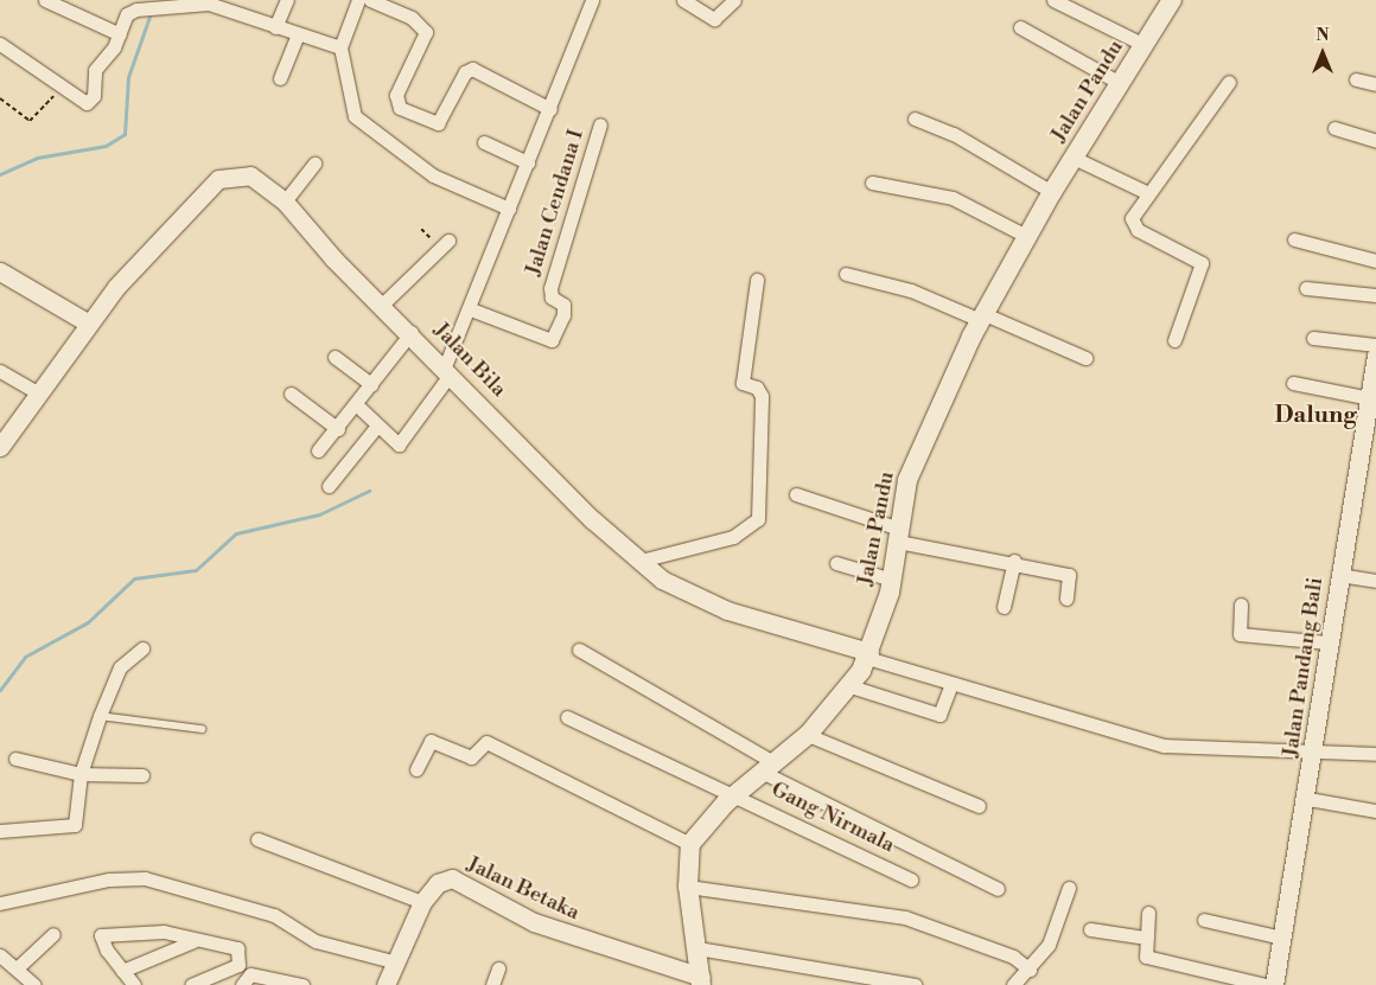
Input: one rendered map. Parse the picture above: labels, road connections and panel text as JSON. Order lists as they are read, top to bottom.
{
  "streets": {
    "main road": ["Jalan Pandu"],
    "street": [
      "Jalan Cendana I",
      "Jalan Bila",
      "Jalan Pandang Bali",
      "Gang Nirmala",
      "Jalan Betaka"
    ]
  },
  "crossings": [
    ["Jalan Pandu", "Jalan Bila"],
    ["Jalan Pandu", "Gang Nirmala"]
  ],
  "districts": ["Dalung"],
  "north": "top"
}
